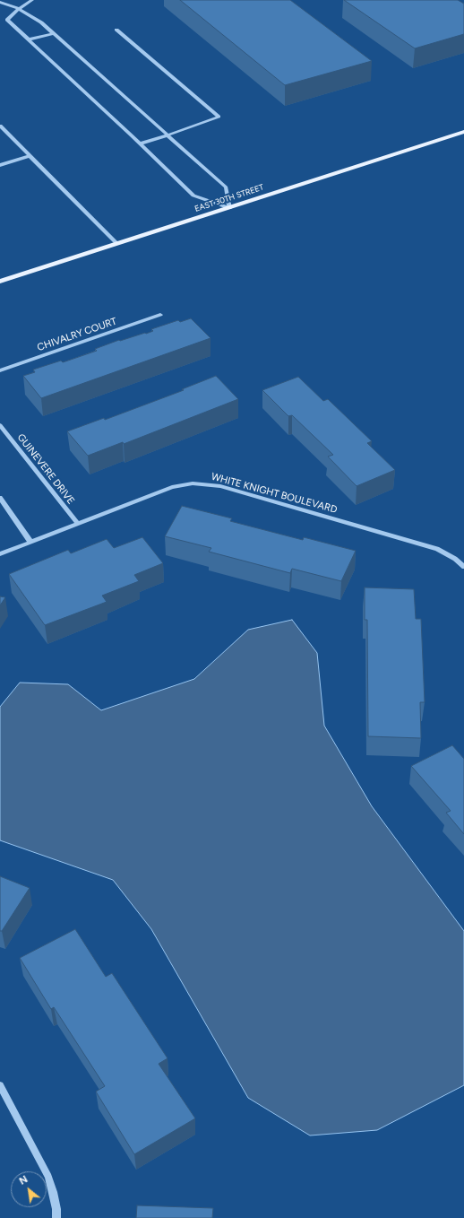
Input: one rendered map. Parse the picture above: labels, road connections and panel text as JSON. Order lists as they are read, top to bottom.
{
  "streets": {
    "main road": ["EAST 30TH STREET"],
    "street": ["CHIVALRY COURT", "GUINEVERE DRIVE", "WHITE KNIGHT BOULEVARD"]
  },
  "crossings": [
    ["GUINEVERE DRIVE", "WHITE KNIGHT BOULEVARD"]
  ],
  "north": "top left"
}
